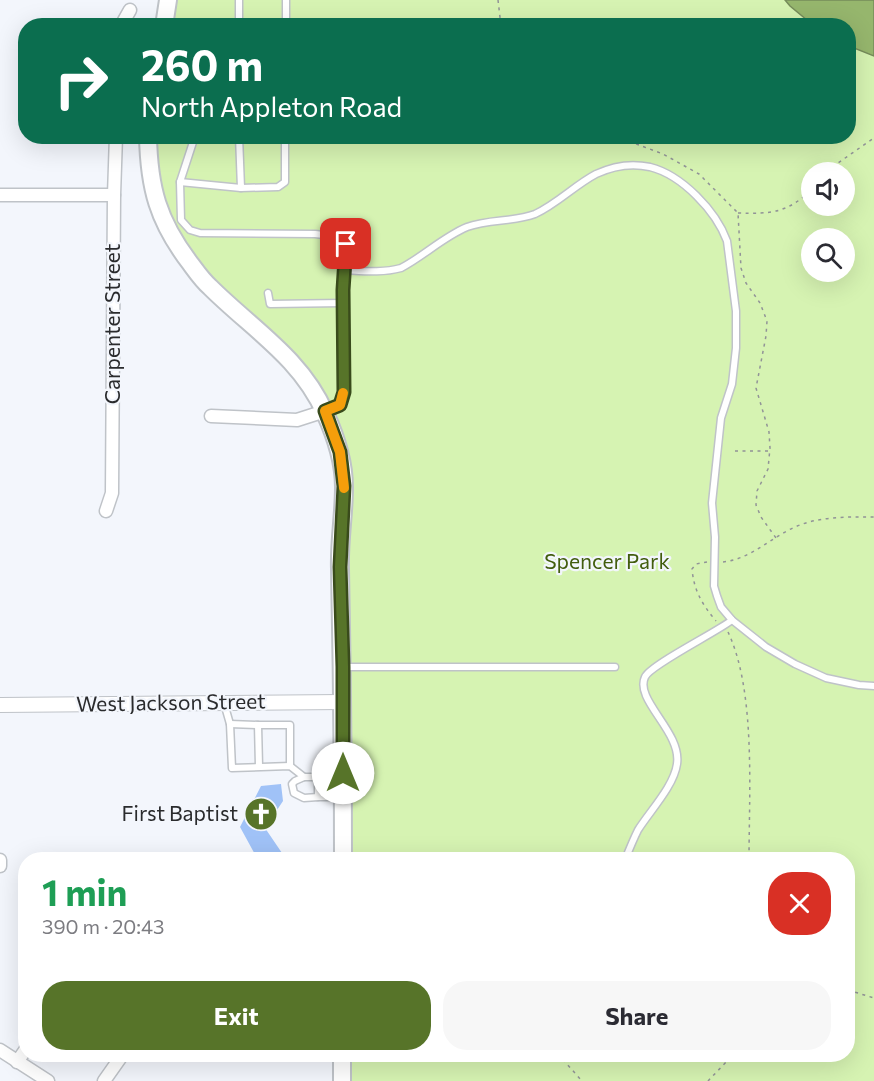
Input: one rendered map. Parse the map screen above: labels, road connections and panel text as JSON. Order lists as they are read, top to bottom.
{
  "streets": {
    "street": ["Carpenter Street", "West Jackson Street"]
  },
  "parks": ["Spencer Park"],
  "places": {
    "church": ["First Baptist"]
  },
  "page": {
    "turn": ["260 m", "North Appleton Road"],
    "heading": ["1 min", "390 m · 20:43"],
    "buttons": ["Exit", "Share"]
  }
}
